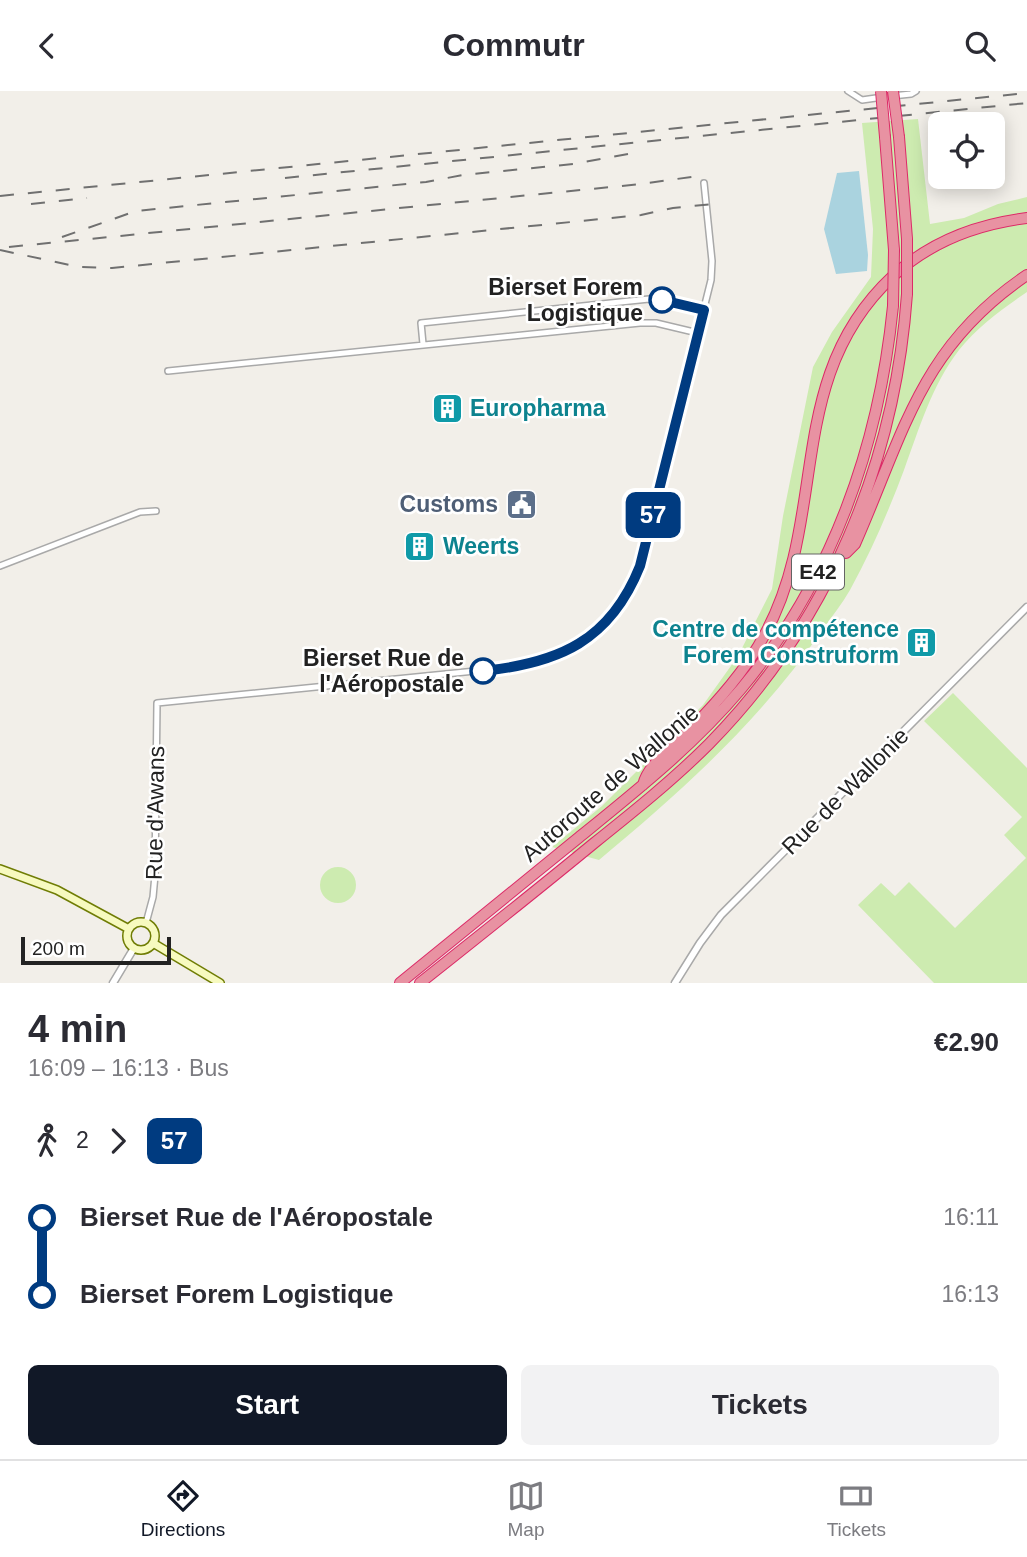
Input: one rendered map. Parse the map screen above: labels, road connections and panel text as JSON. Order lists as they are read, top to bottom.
{
  "streets": {
    "highway": ["E42", "Autoroute de Wallonie"],
    "street": ["Rue de Wallonie", "Rue d'Awans"]
  },
  "places": {
    "other": ["Bierset Forem Logistique", "Bierset Rue de l'Aéropostale"],
    "building": ["Europharma", "Weerts", "Centre de compétence Forem Construform"],
    "public building": ["Customs"]
  },
  "lines": ["bus line 57"],
  "scale_bar": "200 m",
  "page": {
    "header": "Commutr",
    "on_map": "57",
    "scale": "200 m",
    "heading": ["4 min", "16:09 – 16:13 · Bus", "€2.90"],
    "legs": ["2", "57"],
    "list": [
      {
        "name": "Bierset Rue de l'Aéropostale",
        "value": "16:11"
      },
      {
        "name": "Bierset Forem Logistique",
        "value": "16:13"
      }
    ],
    "buttons": ["Start", "Tickets"],
    "tabs": ["Directions", "Map", "Tickets"]
  }
}
